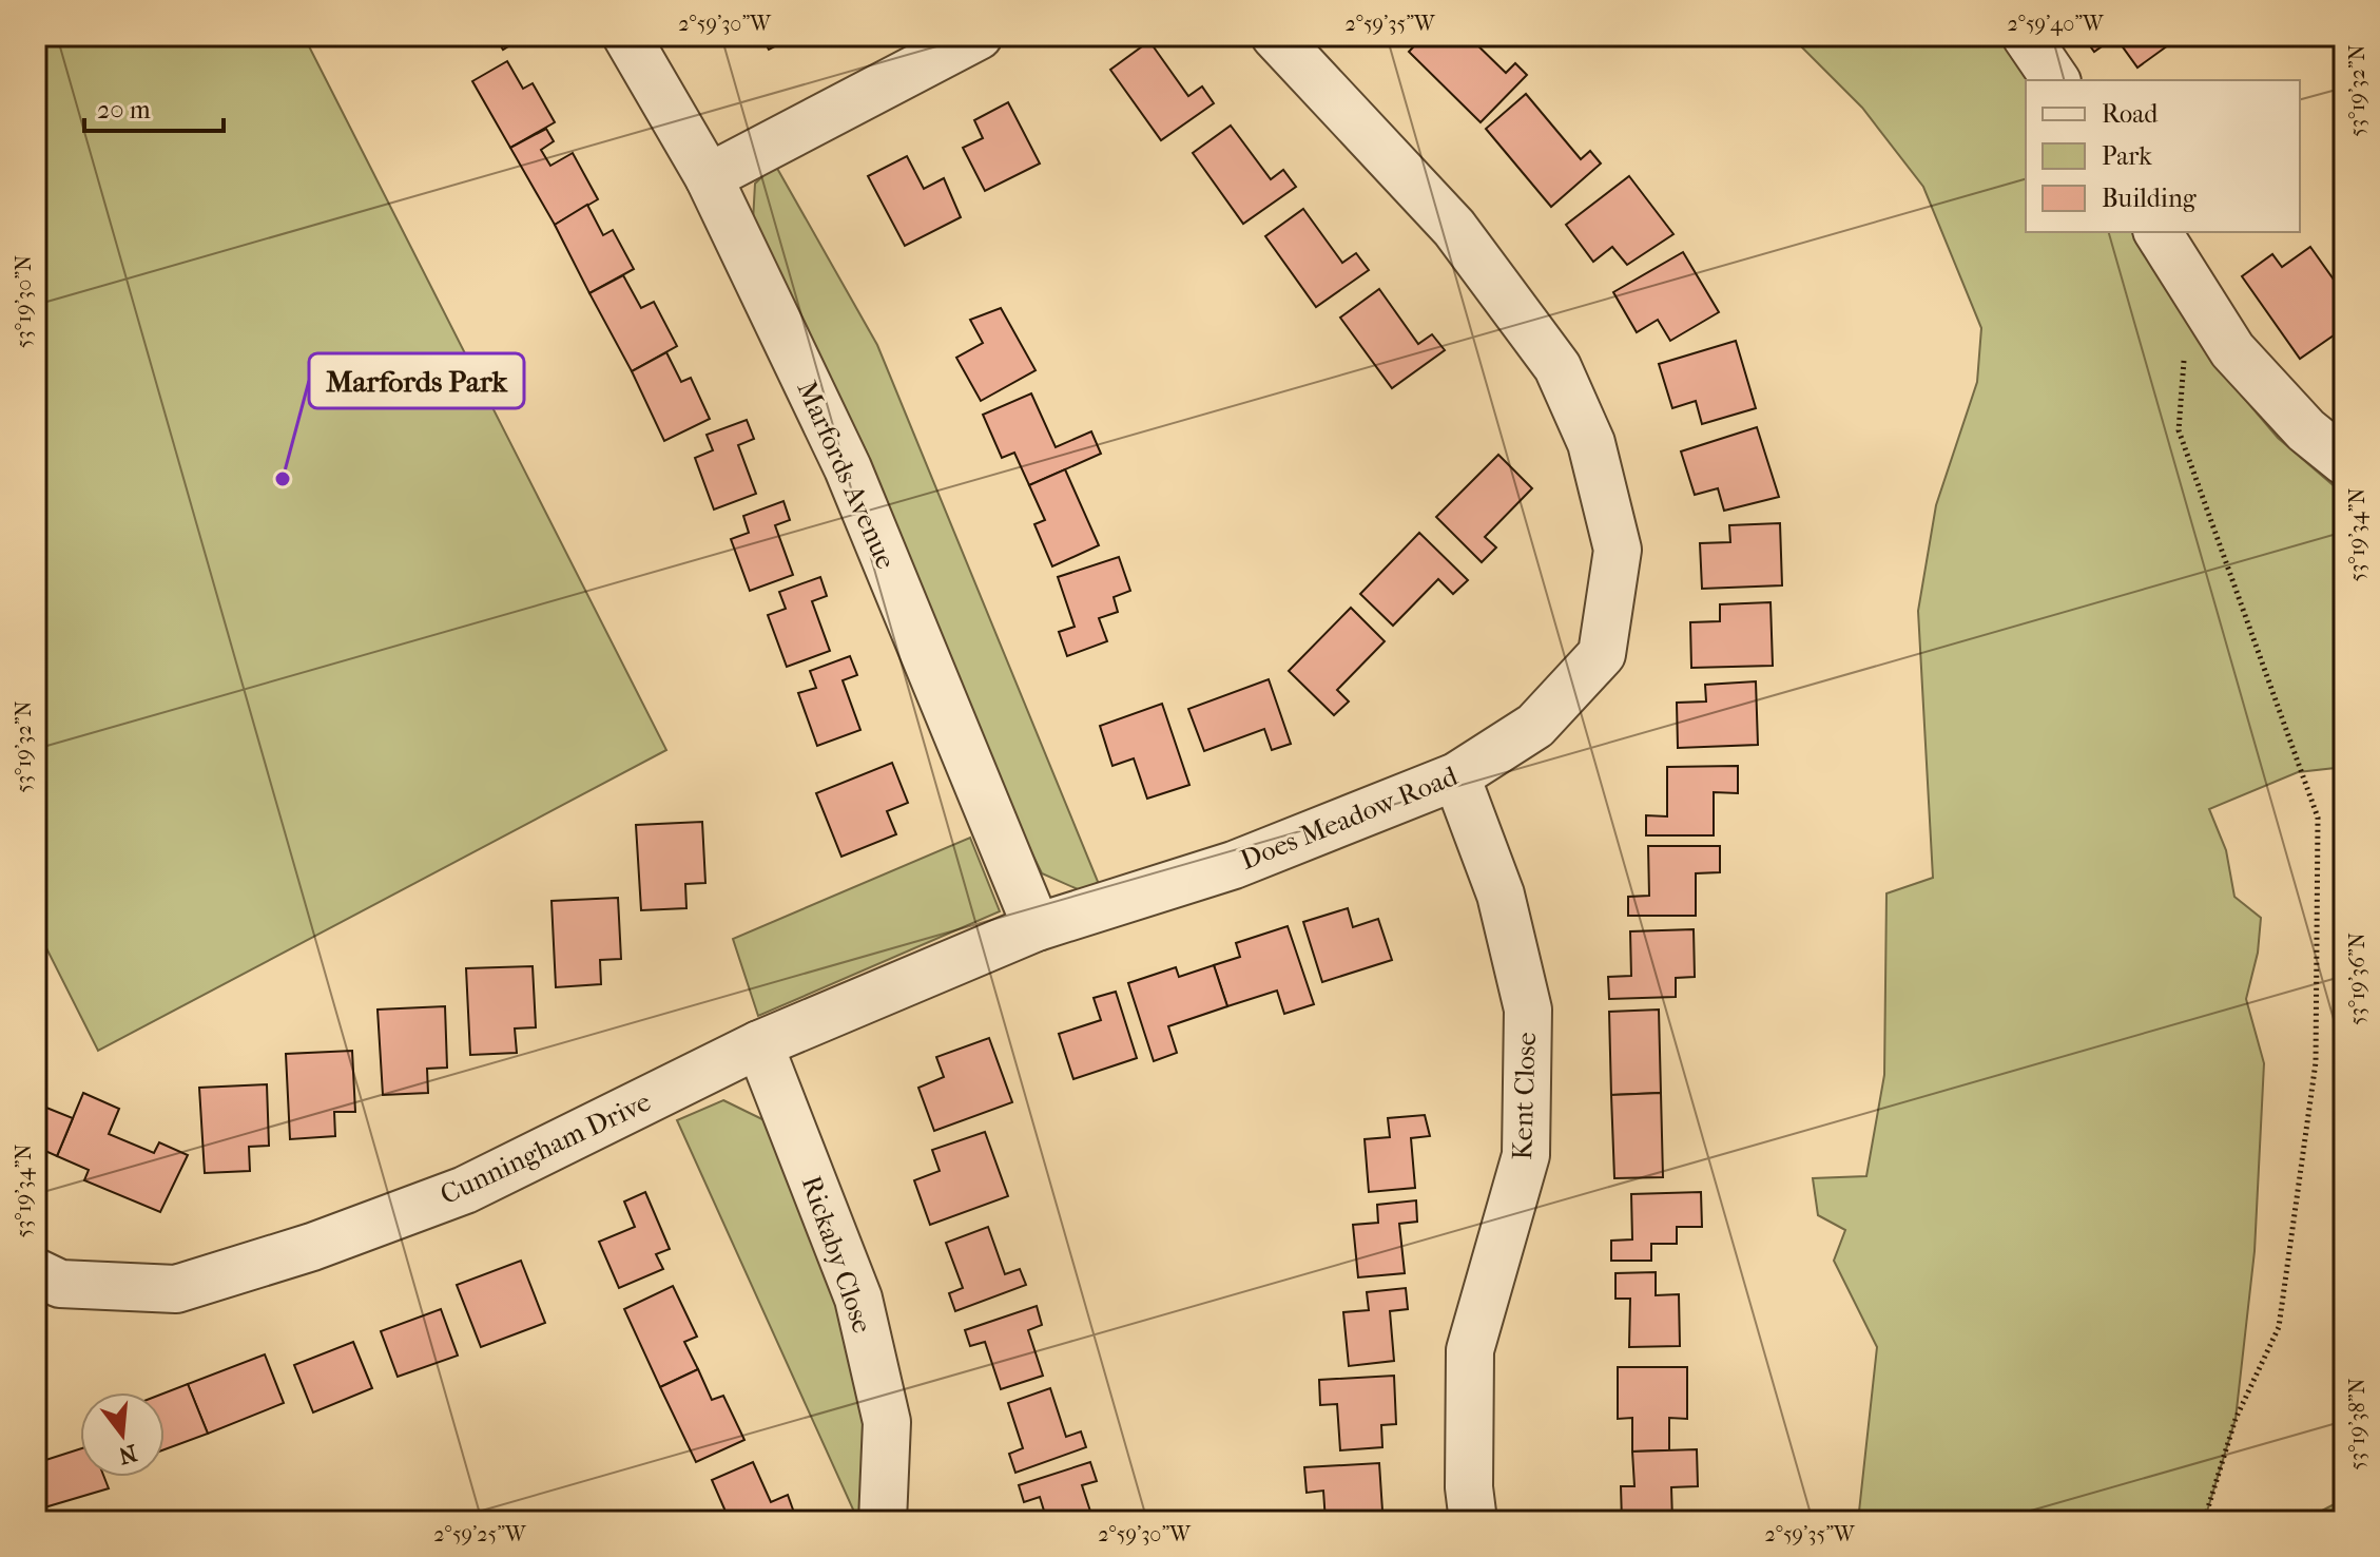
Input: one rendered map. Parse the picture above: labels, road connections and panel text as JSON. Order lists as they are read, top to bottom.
{
  "streets": {
    "street": [
      "Marfords Avenue",
      "Does Meadow Road",
      "Kent Close",
      "Cunningham Drive",
      "Rickaby Close"
    ]
  },
  "crossings": [
    ["Marfords Avenue", "Does Meadow Road"],
    ["Marfords Avenue", "Cunningham Drive"],
    ["Does Meadow Road", "Kent Close"],
    ["Does Meadow Road", "Cunningham Drive"],
    ["Cunningham Drive", "Rickaby Close"]
  ],
  "places": ["Marfords Park"],
  "legend": ["Road", "Park", "Building"],
  "scale_bar": "20 m",
  "north": "bottom",
  "coordinates": [
    "2°59'30\"W",
    "2°59'35\"W",
    "2°59'40\"W",
    "53°19'32\"N",
    "53°19'30\"N",
    "53°19'34\"N",
    "53°19'36\"N",
    "53°19'38\"N",
    "2°59'25\"W"
  ]
}
